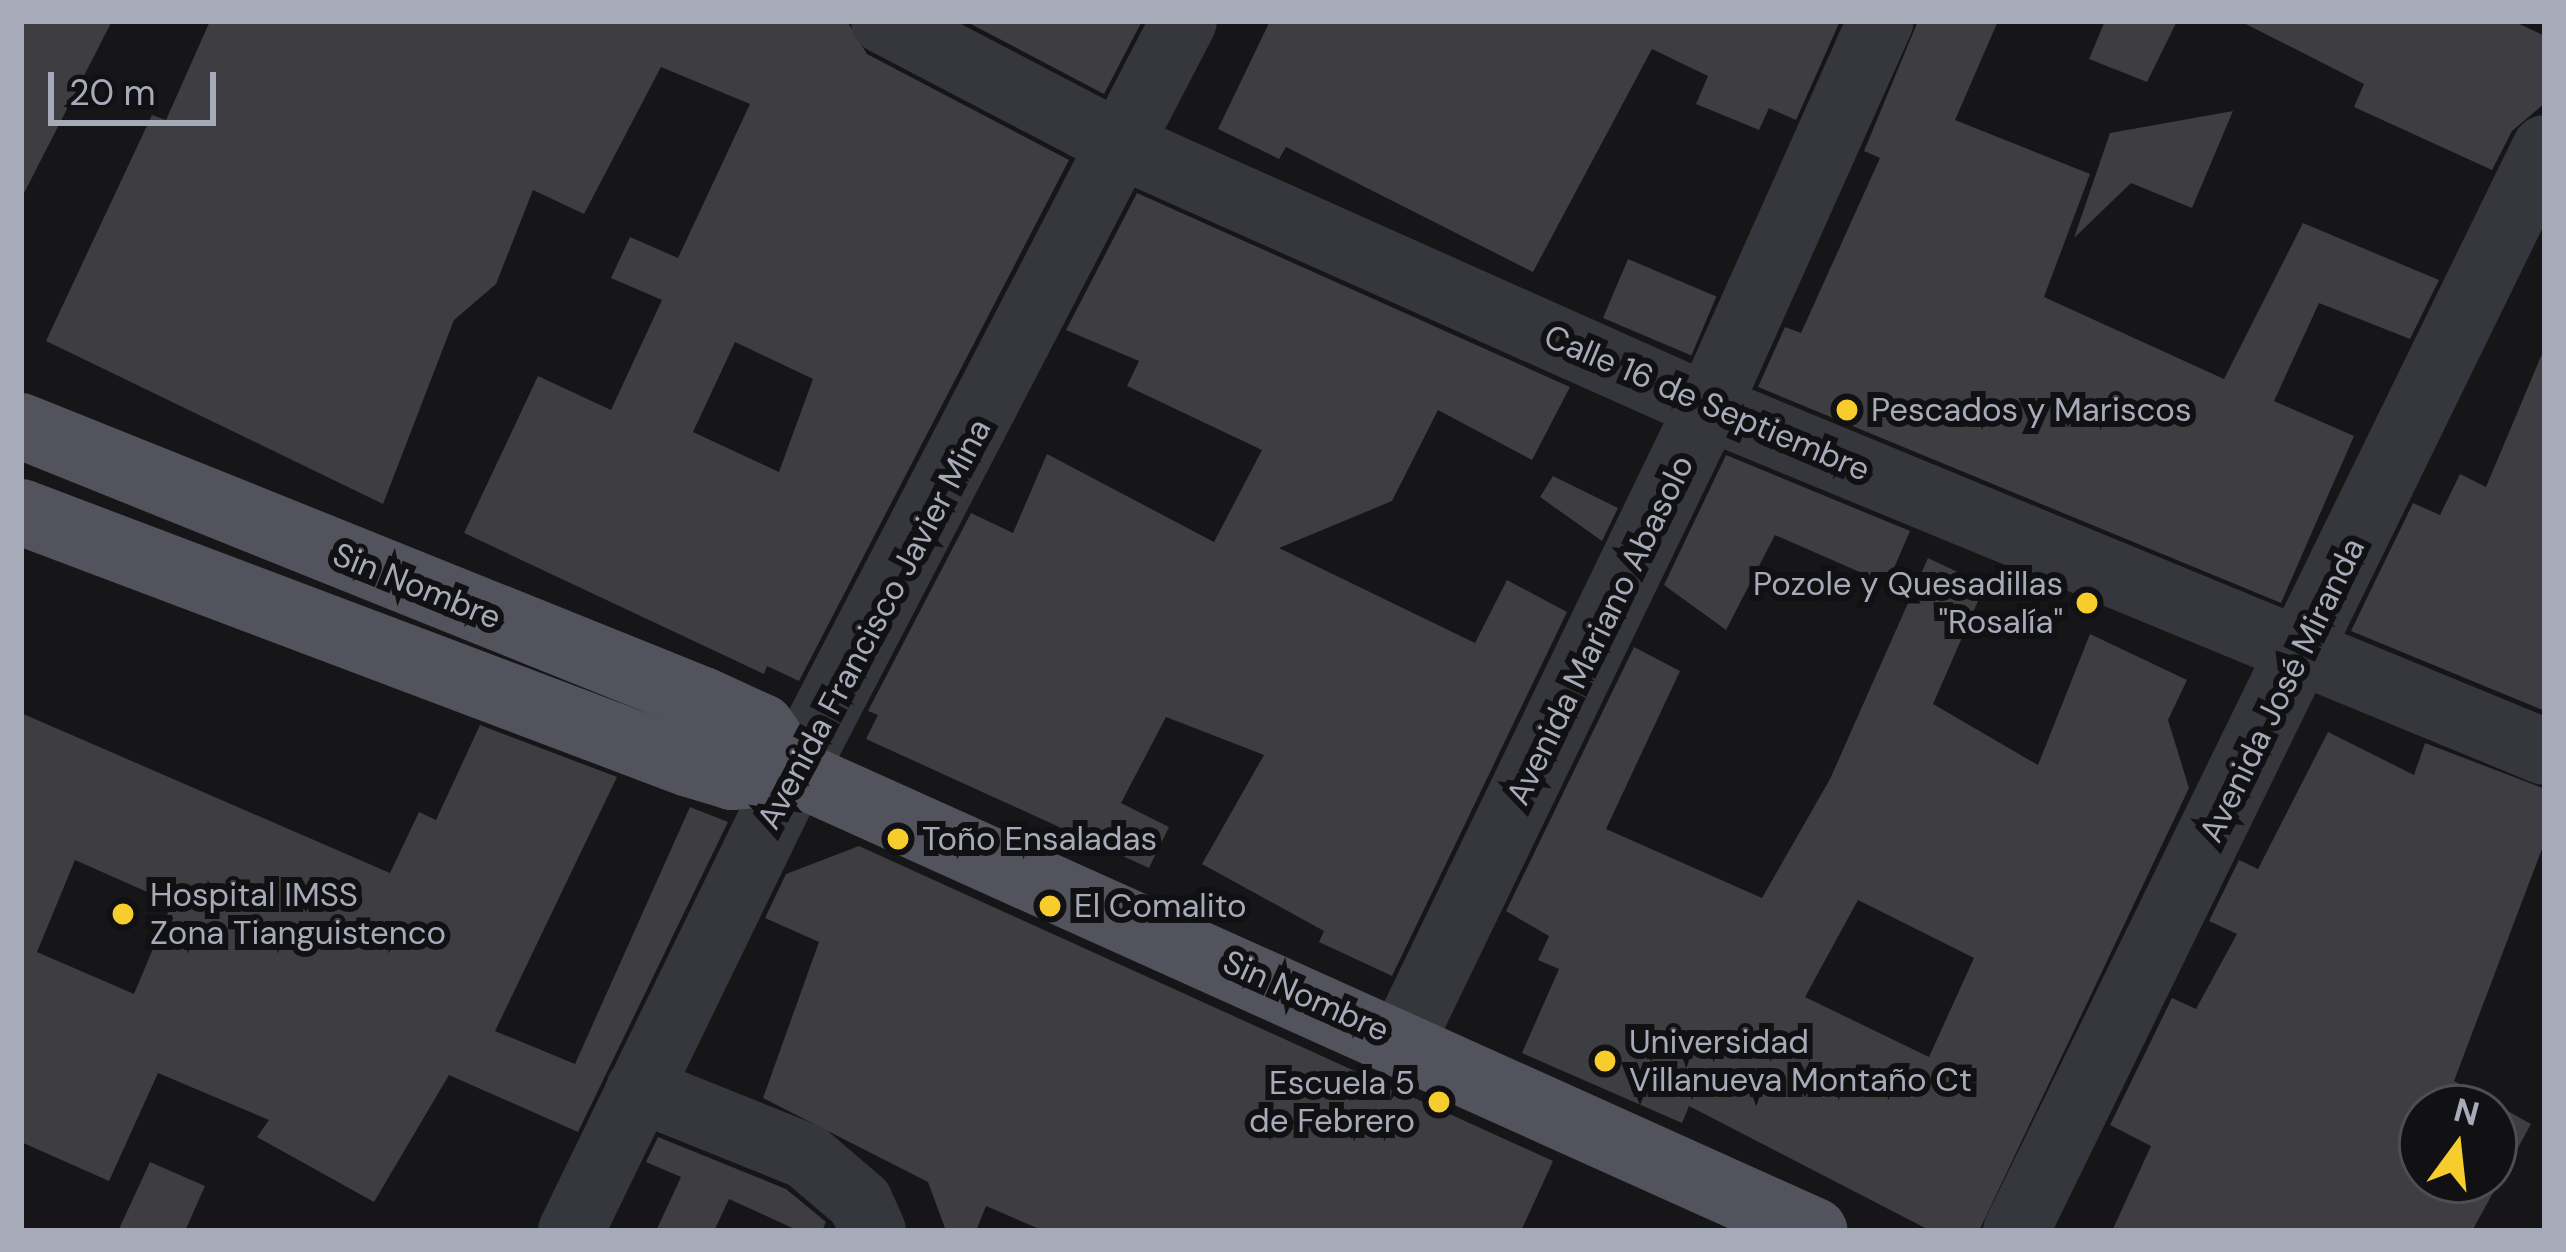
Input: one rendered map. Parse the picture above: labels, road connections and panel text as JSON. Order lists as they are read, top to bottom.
{
  "streets": {
    "main road": ["Sin Nombre"],
    "street": [
      "Calle 16 de Septiembre",
      "Avenida Francisco Javier Mina",
      "Avenida Mariano Abasolo",
      "Avenida José Miranda"
    ]
  },
  "crossings": [
    ["Calle 16 de Septiembre", "Avenida Francisco Javier Mina"],
    ["Calle 16 de Septiembre", "Avenida Mariano Abasolo"],
    ["Calle 16 de Septiembre", "Avenida José Miranda"],
    ["Sin Nombre", "Avenida Francisco Javier Mina"],
    ["Sin Nombre", "Avenida Mariano Abasolo"]
  ],
  "places": [
    "Pescados y Mariscos",
    "Pozole y Quesadillas \"Rosalía\"",
    "Toño Ensaladas",
    "El Comalito",
    "Hospital IMSS Zona Tianguistenco",
    "Universidad Villanueva Montaño Ct",
    "Escuela 5 de Febrero"
  ],
  "scale_bar": "20 m",
  "north": "top"
}
